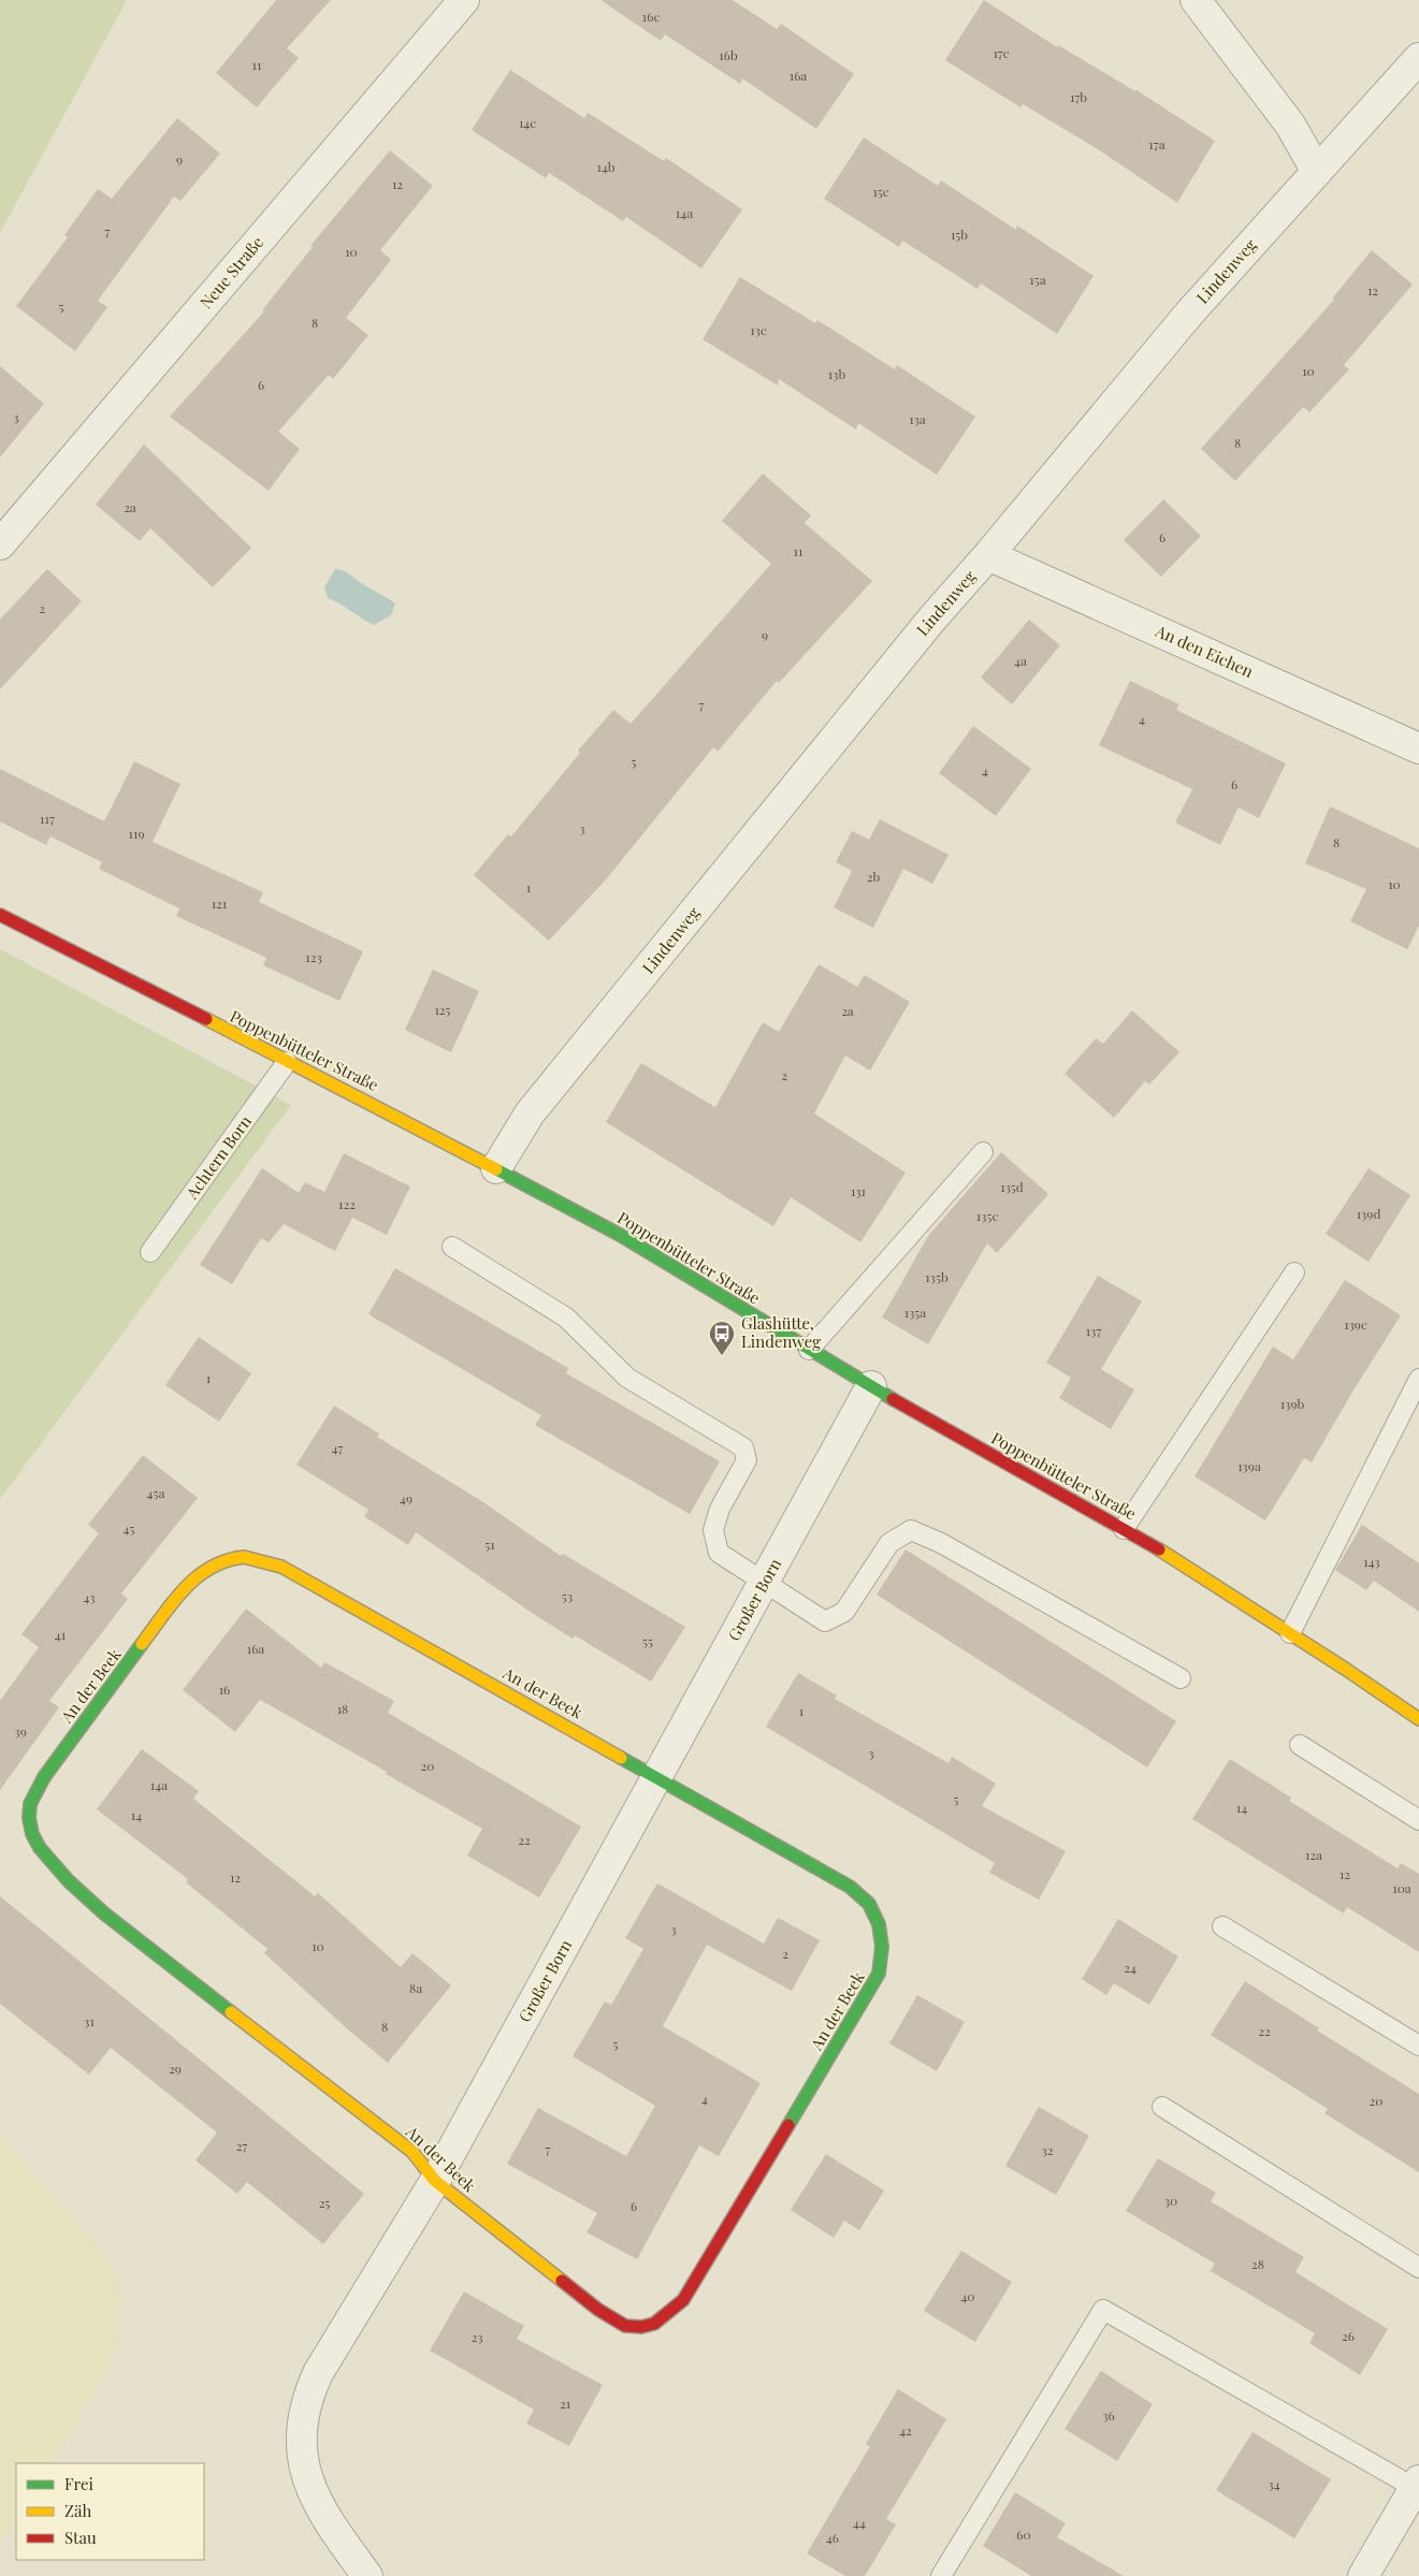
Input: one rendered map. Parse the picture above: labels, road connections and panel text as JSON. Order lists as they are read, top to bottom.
{
  "streets": {
    "street": [
      "Lindenweg",
      "Neue Straße",
      "An den Eichen",
      "Poppenbütteler Straße",
      "Großer Born",
      "An der Beek"
    ],
    "lane": ["Achtern Born"]
  },
  "crossings": [
    ["Lindenweg", "An den Eichen"],
    ["Lindenweg", "Poppenbütteler Straße"],
    ["Poppenbütteler Straße", "Achtern Born"],
    ["Poppenbütteler Straße", "Großer Born"],
    ["Großer Born", "An der Beek"]
  ],
  "places": {
    "bus stop": ["Glashütte, Lindenweg"]
  },
  "house_numbers": [
    "16c",
    "17c",
    "16b",
    "11",
    "16a",
    "17b",
    "14c",
    "17a",
    "9",
    "14b",
    "12",
    "15c",
    "14a",
    "7",
    "15b",
    "10",
    "15a",
    "12",
    "5",
    "8",
    "13c",
    "10",
    "13b",
    "6",
    "3",
    "13a",
    "8",
    "2a",
    "6",
    "11",
    "2",
    "9",
    "4a",
    "7",
    "4",
    "5",
    "4",
    "6",
    "117",
    "3",
    "119",
    "8",
    "2b",
    "10",
    "1",
    "121",
    "123",
    "125",
    "2a",
    "2",
    "135d",
    "131",
    "122",
    "139d",
    "135c",
    "135b",
    "135a",
    "139c",
    "137",
    "1",
    "139b",
    "47",
    "139a",
    "45a",
    "49",
    "45",
    "51",
    "143",
    "53",
    "43",
    "41",
    "55",
    "16a",
    "16",
    "18",
    "1",
    "39",
    "3",
    "20",
    "14a",
    "5",
    "14",
    "14",
    "22",
    "12a",
    "12",
    "12",
    "10a",
    "3",
    "10",
    "2",
    "24",
    "8a",
    "31",
    "8",
    "22",
    "5",
    "29",
    "4",
    "20",
    "27",
    "7",
    "32",
    "30",
    "25",
    "6",
    "28",
    "40",
    "26",
    "23",
    "21",
    "36",
    "42",
    "34",
    "44",
    "60",
    "46"
  ],
  "legend": ["Frei", "Zäh", "Stau"]
}
